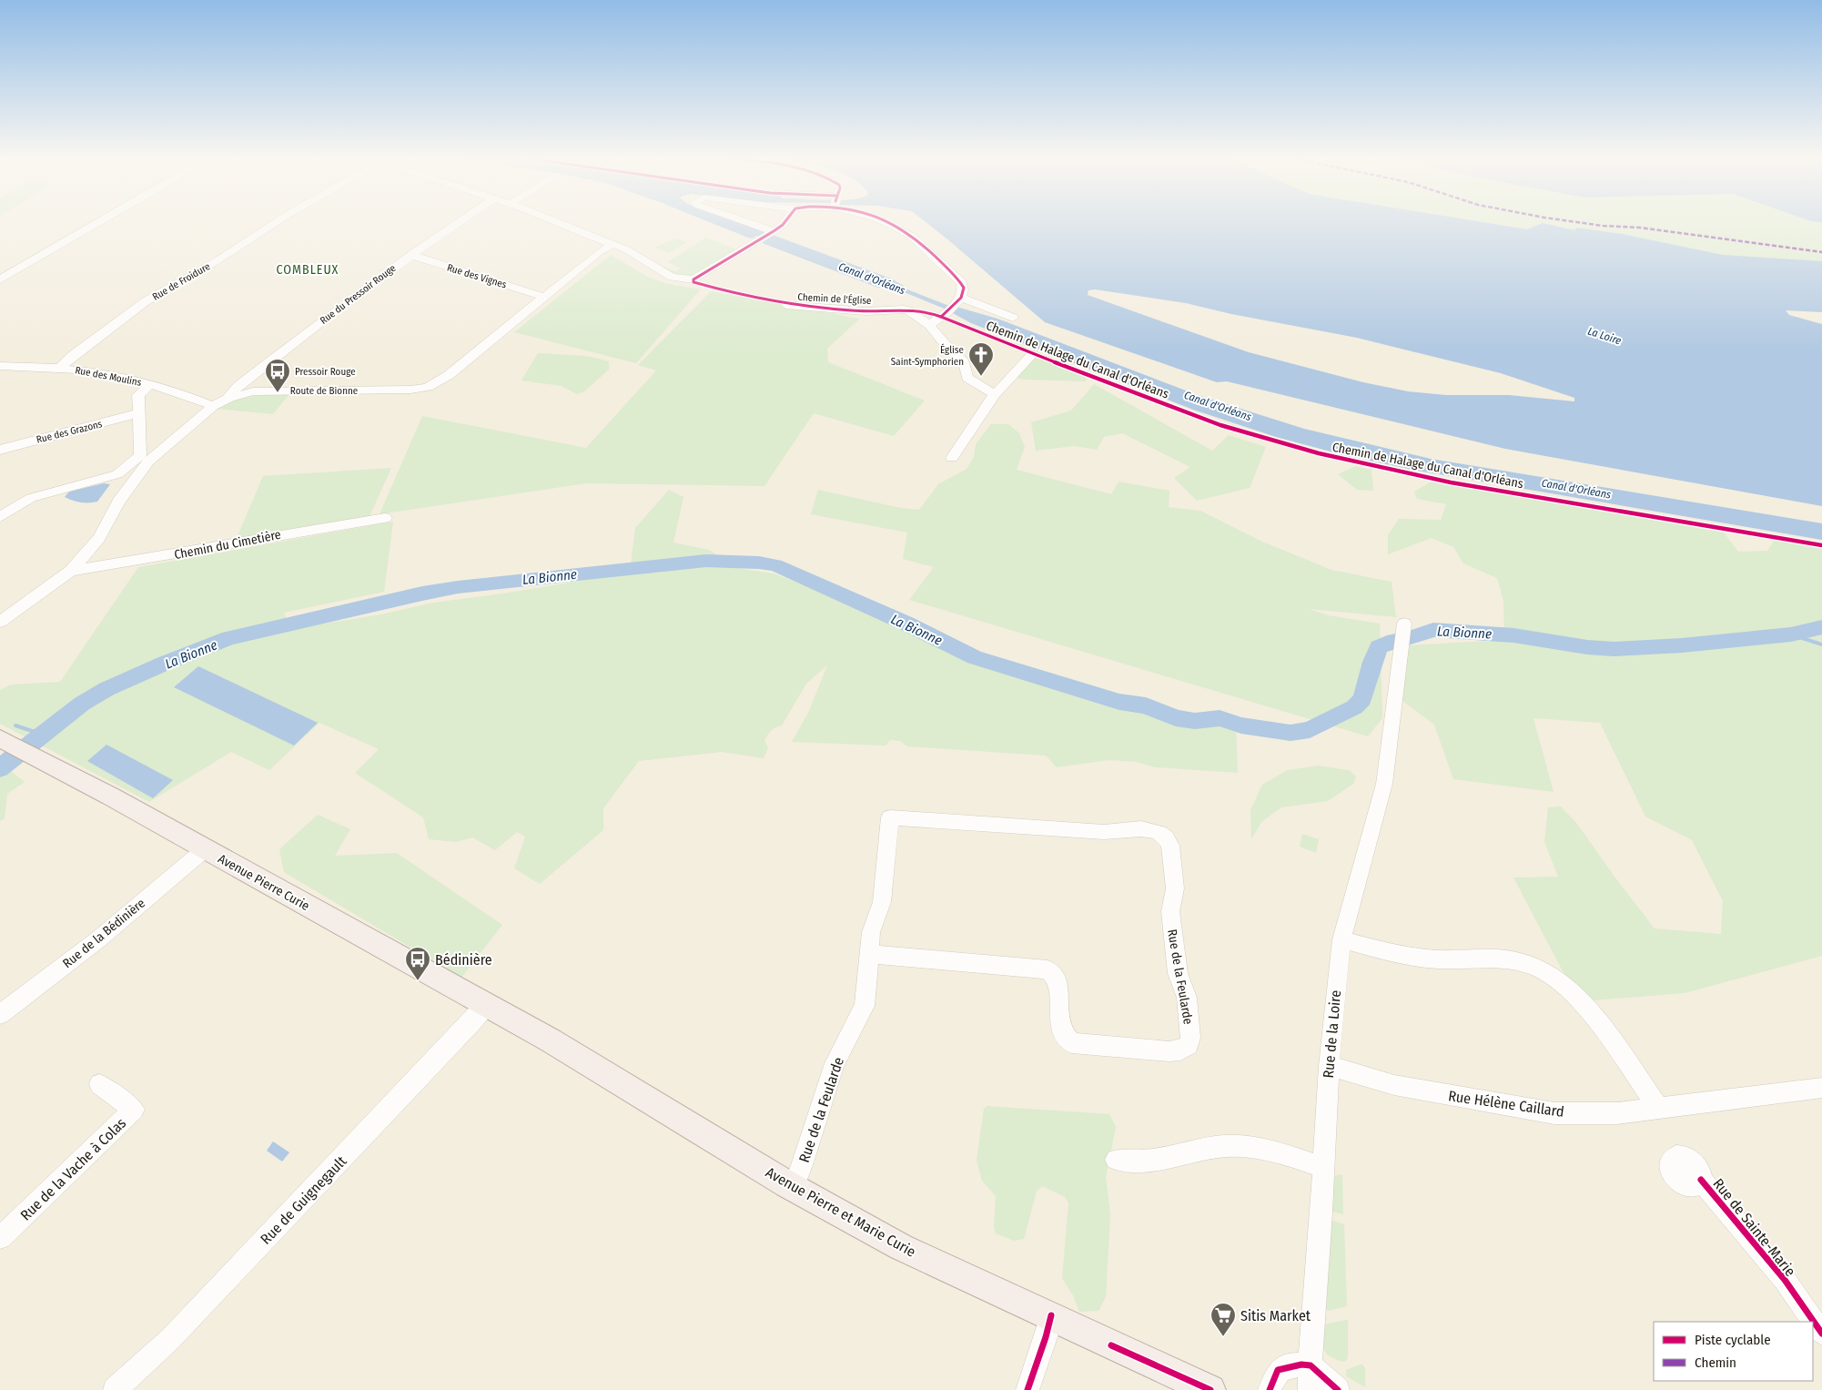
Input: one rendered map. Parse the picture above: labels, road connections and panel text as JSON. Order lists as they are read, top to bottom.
{
  "streets": {
    "main road": ["Avenue Pierre Curie", "Avenue Pierre et Marie Curie"],
    "street": [
      "Rue des Vignes",
      "Rue de Froidure",
      "Rue du Pressoir Rouge",
      "Chemin de l'Église",
      "Rue des Moulins",
      "Route de Bionne",
      "Rue des Grazons",
      "Chemin du Cimetière",
      "Rue de la Bédinière",
      "Rue de la Feularde",
      "Rue de la Loire",
      "Rue Hélène Caillard",
      "Rue de la Vache à Colas",
      "Rue de Guignegault",
      "Rue de Sainte-Marie"
    ],
    "cycle path": ["Chemin de Halage du Canal d'Orléans"]
  },
  "crossings": [
    ["Rue des Vignes", "Rue du Pressoir Rouge"],
    ["Rue des Vignes", "Route de Bionne"],
    ["Rue de Froidure", "Rue des Moulins"],
    ["Rue du Pressoir Rouge", "Route de Bionne"],
    ["Rue des Moulins", "Route de Bionne"],
    ["Route de Bionne", "Chemin du Cimetière"],
    ["Avenue Pierre Curie", "Rue de la Bédinière"],
    ["Avenue Pierre Curie", "Rue de Guignegault"],
    ["Avenue Pierre Curie", "Avenue Pierre et Marie Curie"],
    ["Rue de la Feularde", "Avenue Pierre et Marie Curie"],
    ["Rue de la Loire", "Rue Hélène Caillard"],
    ["Rue de Guignegault", "Avenue Pierre et Marie Curie"]
  ],
  "districts": ["COMBLEUX"],
  "water": ["Canal d'Orléans", "La Loire", "La Bionne"],
  "places": {
    "church": ["Église Saint-Symphorien"],
    "bus stop": ["Pressoir Rouge", "Bédinière"],
    "supermarket": ["Sitis Market"]
  },
  "legend": ["Piste cyclable", "Chemin"]
}
